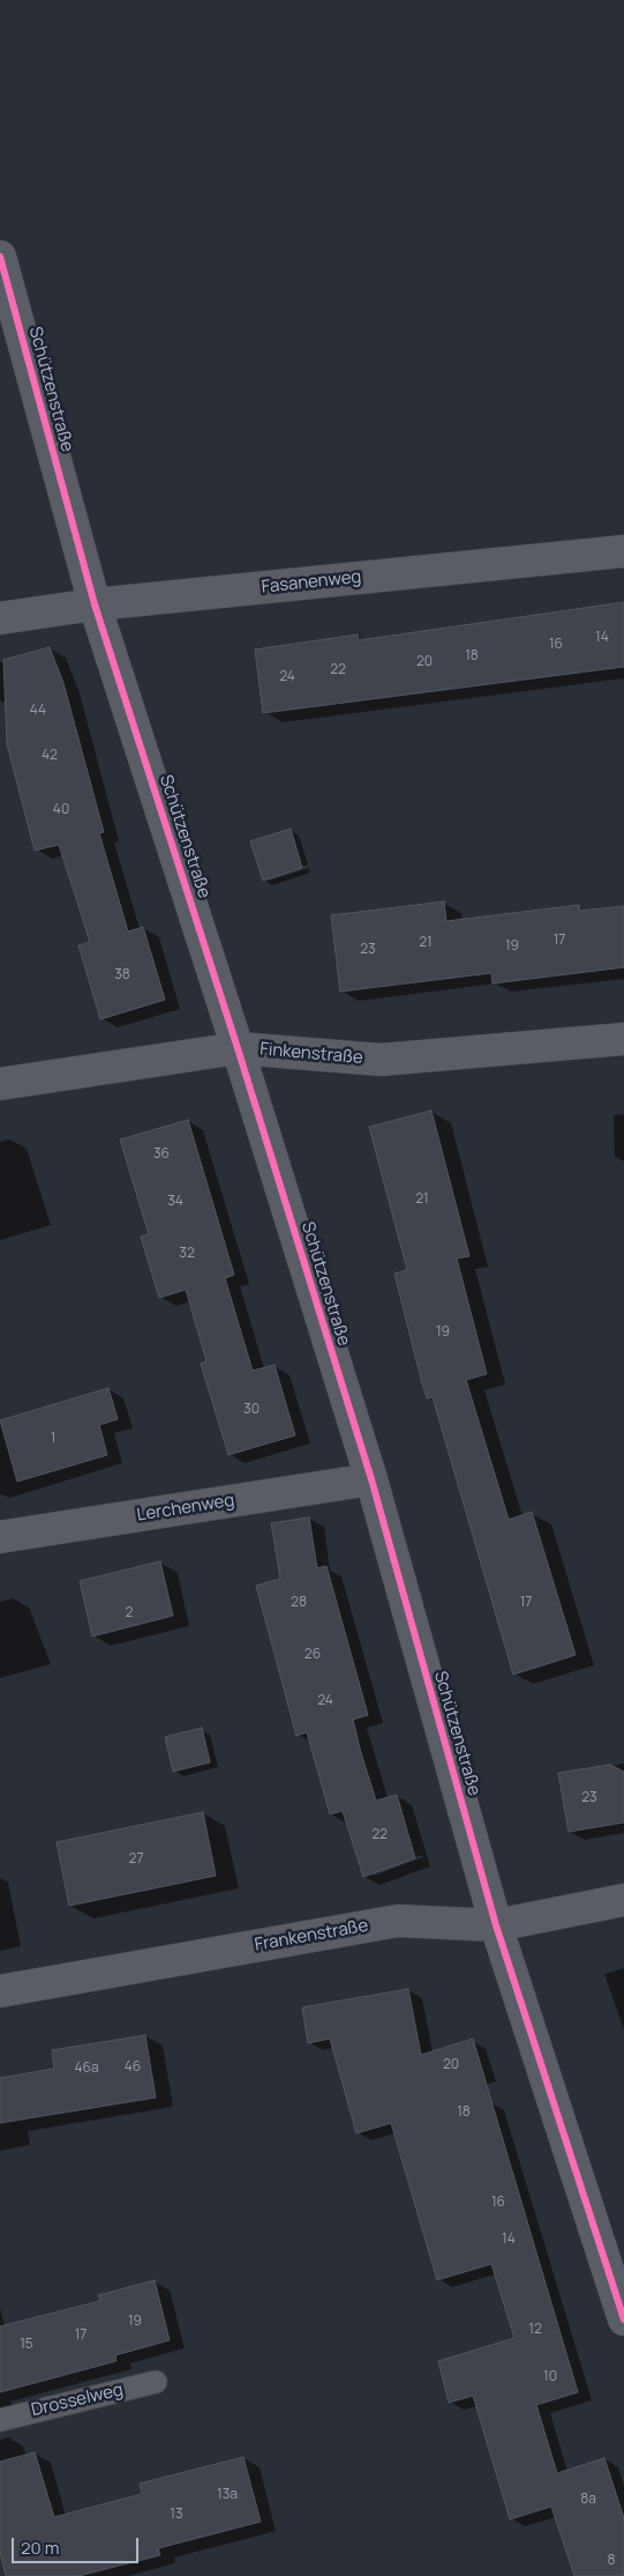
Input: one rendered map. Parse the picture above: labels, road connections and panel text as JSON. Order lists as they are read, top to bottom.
{
  "streets": {
    "street": [
      "Schützenstraße",
      "Fasanenweg",
      "Finkenstraße",
      "Lerchenweg",
      "Frankenstraße"
    ],
    "lane": ["Drosselweg"]
  },
  "crossings": [
    ["Schützenstraße", "Fasanenweg"],
    ["Schützenstraße", "Finkenstraße"],
    ["Schützenstraße", "Lerchenweg"],
    ["Schützenstraße", "Frankenstraße"]
  ],
  "house_numbers": [
    "14",
    "16",
    "18",
    "20",
    "22",
    "24",
    "44",
    "42",
    "40",
    "17",
    "21",
    "19",
    "23",
    "38",
    "36",
    "21",
    "34",
    "32",
    "19",
    "30",
    "1",
    "28",
    "17",
    "2",
    "26",
    "24",
    "23",
    "22",
    "27",
    "20",
    "46",
    "46a",
    "18",
    "16",
    "14",
    "19",
    "12",
    "17",
    "15",
    "10",
    "13a",
    "8a",
    "13",
    "8"
  ],
  "scale_bar": "20 m"
}
